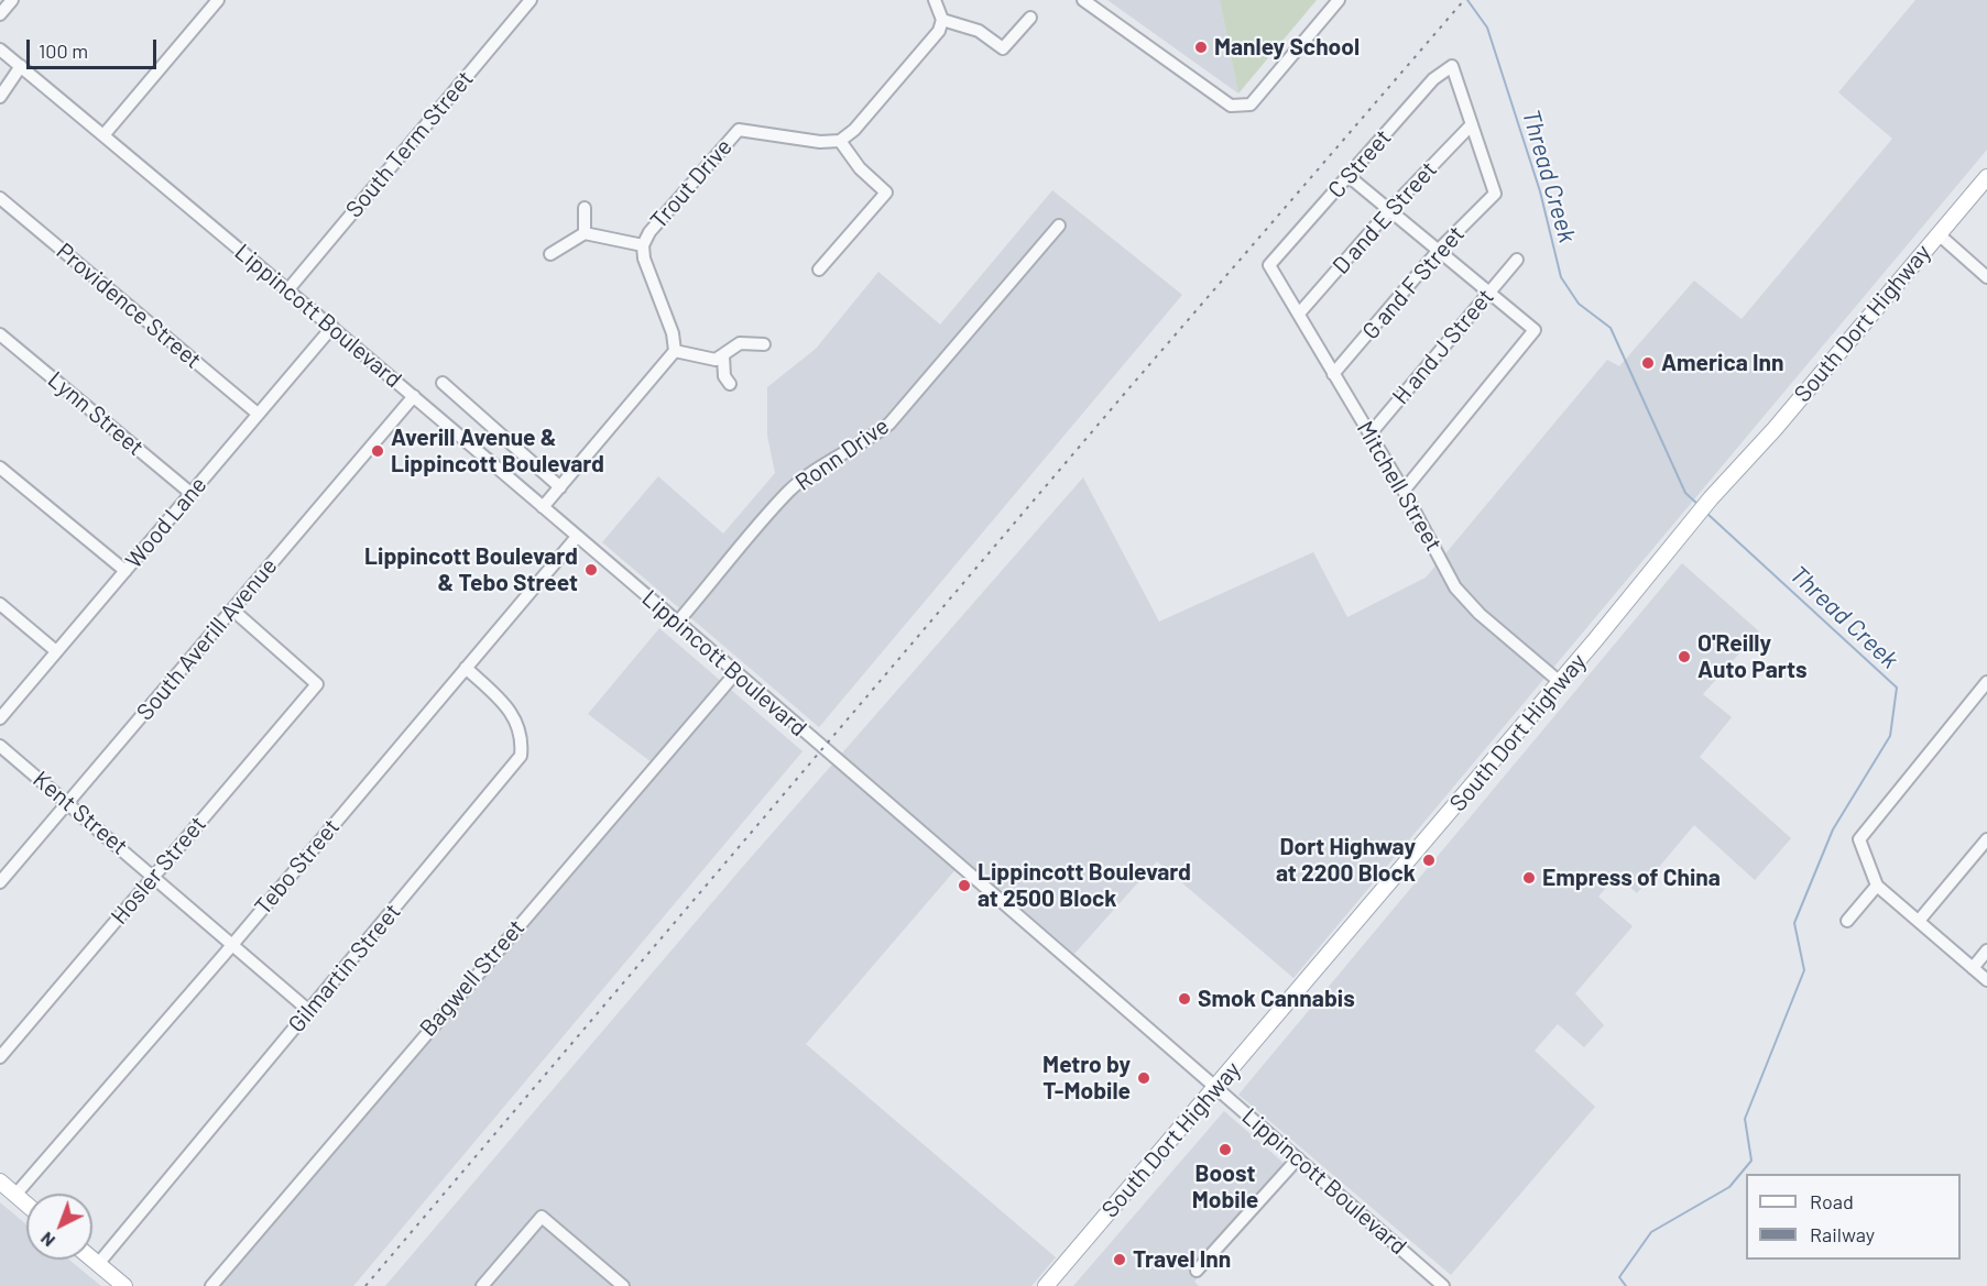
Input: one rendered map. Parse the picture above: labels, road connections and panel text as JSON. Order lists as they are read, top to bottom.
{
  "streets": {
    "main road": ["South Dort Highway"],
    "street": [
      "South Term Street",
      "C Street",
      "Trout Drive",
      "D and E Street",
      "G and F Street",
      "Providence Street",
      "Lippincott Boulevard",
      "H and J Street",
      "Lynn Street",
      "Ronn Drive",
      "Mitchell Street",
      "Wood Lane",
      "South Averill Avenue",
      "Kent Street",
      "Tebo Street",
      "Hosler Street",
      "Gilmartin Street",
      "Bagwell Street"
    ]
  },
  "crossings": [
    ["South Term Street", "Lippincott Boulevard"],
    ["C Street", "D and E Street"],
    ["C Street", "G and F Street"],
    ["C Street", "Mitchell Street"],
    ["D and E Street", "G and F Street"],
    ["D and E Street", "Mitchell Street"],
    ["G and F Street", "Mitchell Street"],
    ["Providence Street", "Wood Lane"],
    ["Lippincott Boulevard", "South Dort Highway"],
    ["Lippincott Boulevard", "Ronn Drive"],
    ["Lippincott Boulevard", "Wood Lane"],
    ["Lippincott Boulevard", "South Averill Avenue"],
    ["Lippincott Boulevard", "Tebo Street"],
    ["Lippincott Boulevard", "Bagwell Street"],
    ["South Dort Highway", "Mitchell Street"],
    ["H and J Street", "Mitchell Street"],
    ["Lynn Street", "Wood Lane"],
    ["South Averill Avenue", "Kent Street"],
    ["South Averill Avenue", "Hosler Street"],
    ["Kent Street", "Tebo Street"],
    ["Kent Street", "Hosler Street"],
    ["Kent Street", "Gilmartin Street"],
    ["Tebo Street", "Gilmartin Street"]
  ],
  "water": ["Thread Creek"],
  "places": [
    "Manley School",
    "America Inn",
    "Averill Avenue & Lippincott Boulevard",
    "Lippincott Boulevard & Tebo Street",
    "O'Reilly Auto Parts",
    "Dort Highway at 2200 Block",
    "Empress of China",
    "Lippincott Boulevard at 2500 Block",
    "Smok Cannabis",
    "Metro by T-Mobile",
    "Boost Mobile",
    "Travel Inn"
  ],
  "legend": ["Road", "Railway"],
  "scale_bar": "100 m",
  "north": "bottom left"
}
